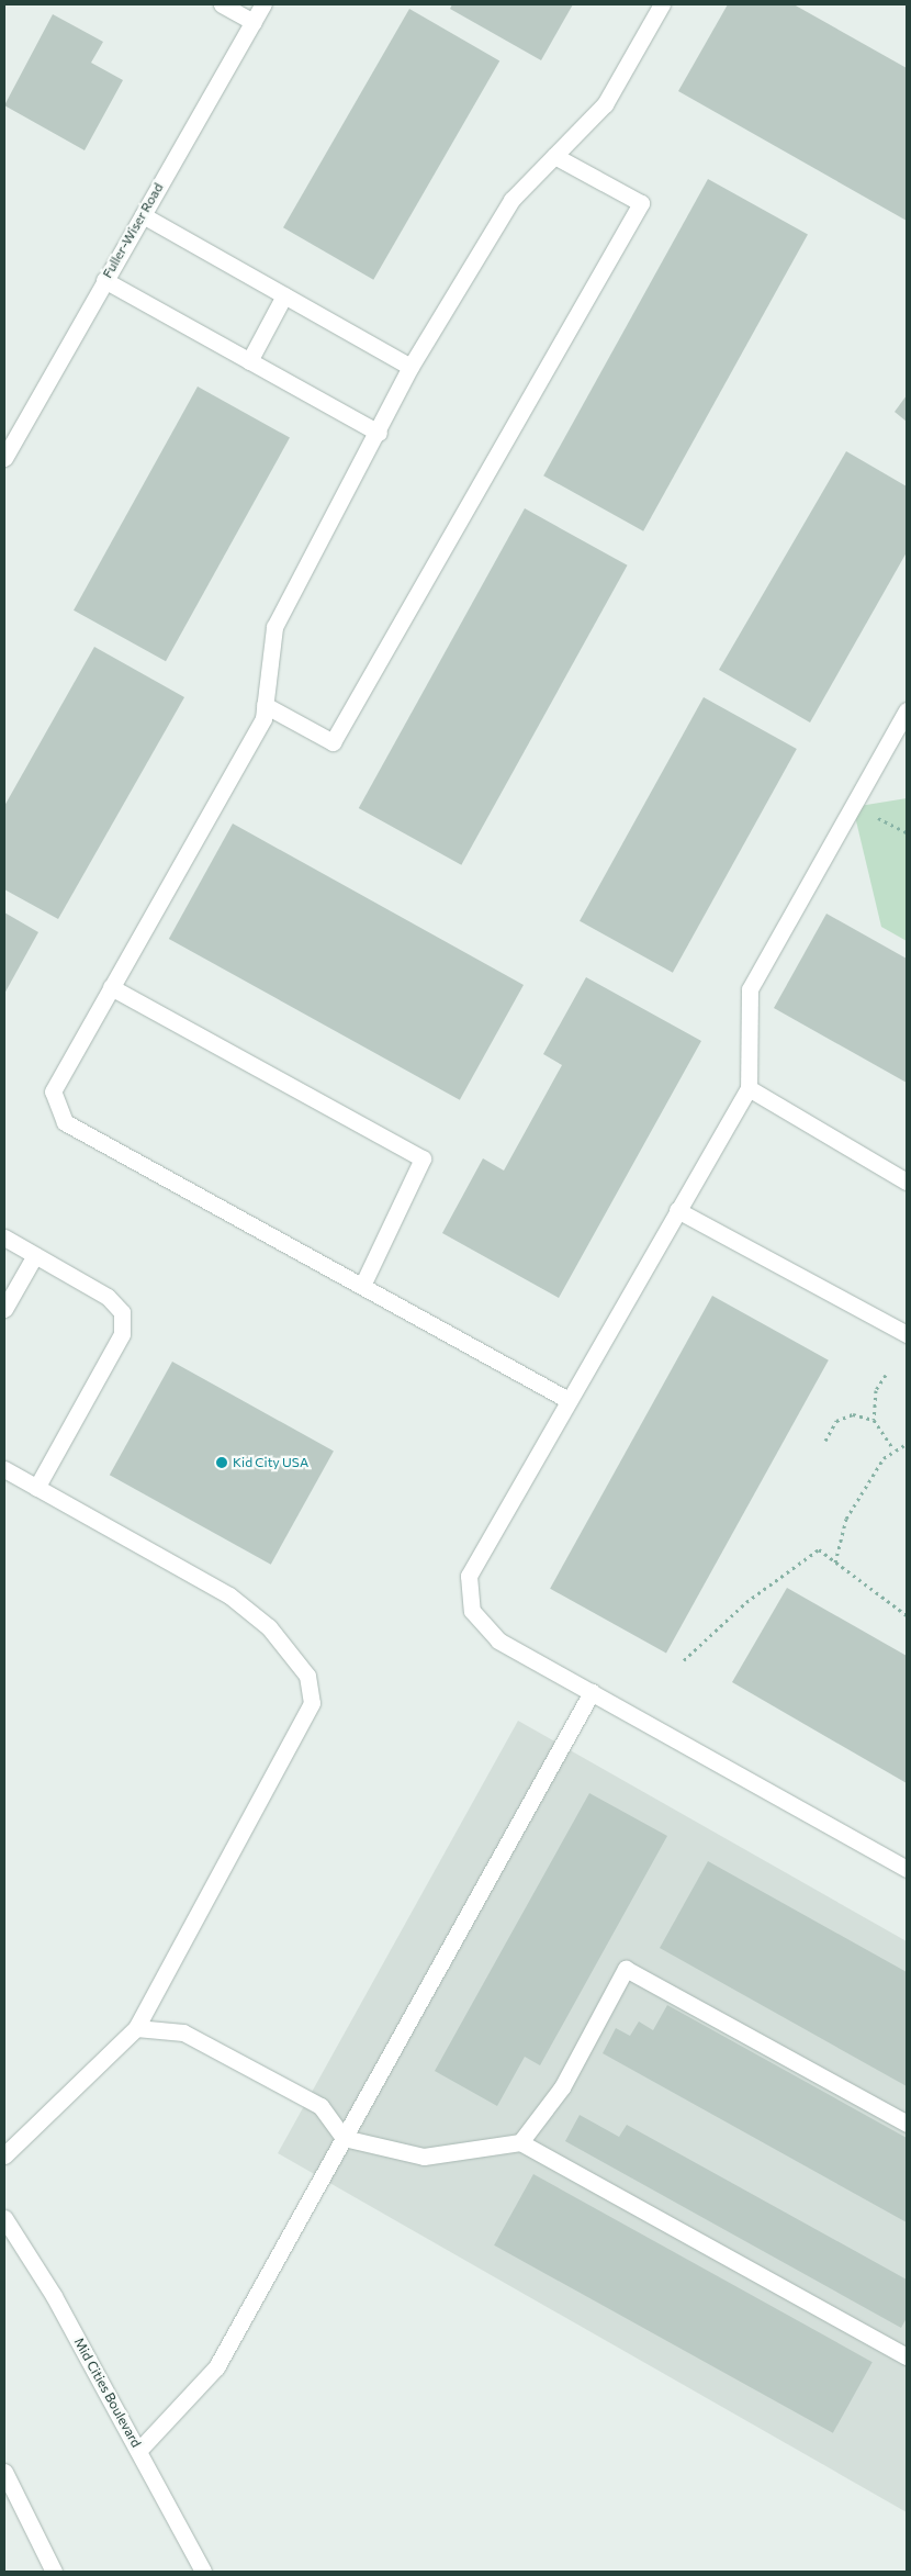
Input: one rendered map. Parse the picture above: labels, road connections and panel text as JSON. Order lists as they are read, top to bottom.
{
  "streets": {
    "street": ["Fuller-Wiser Road", "Mid Cities Boulevard"]
  },
  "places": ["Kid City USA"]
}
